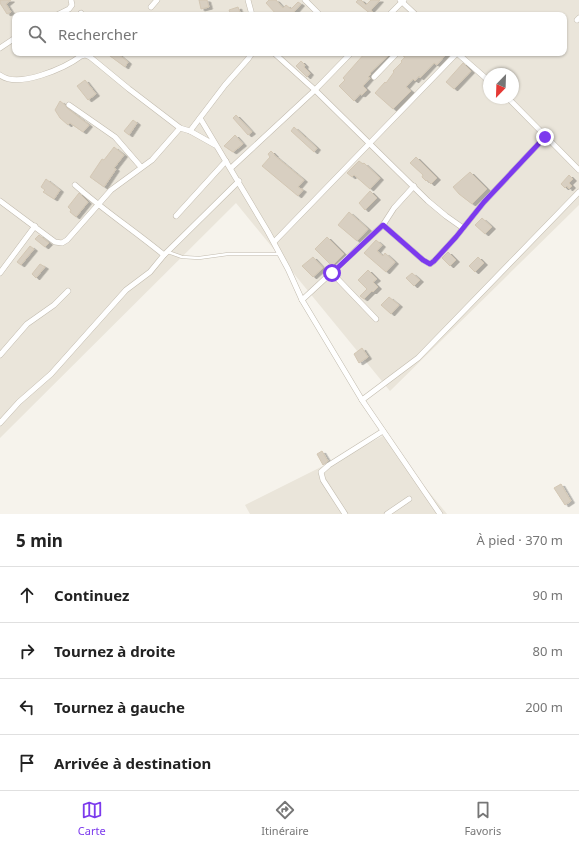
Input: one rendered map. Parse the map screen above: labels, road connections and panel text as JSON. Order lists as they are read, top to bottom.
{
  "north": "bottom left",
  "page": {
    "search": "Rechercher",
    "heading": ["5 min", "À pied · 370 m"],
    "list": [
      ["Continuez", "90 m"],
      ["Tournez à droite", "80 m"],
      ["Tournez à gauche", "200 m"],
      "Arrivée à destination"
    ],
    "nav": ["Carte", "Itinéraire", "Favoris"]
  }
}
